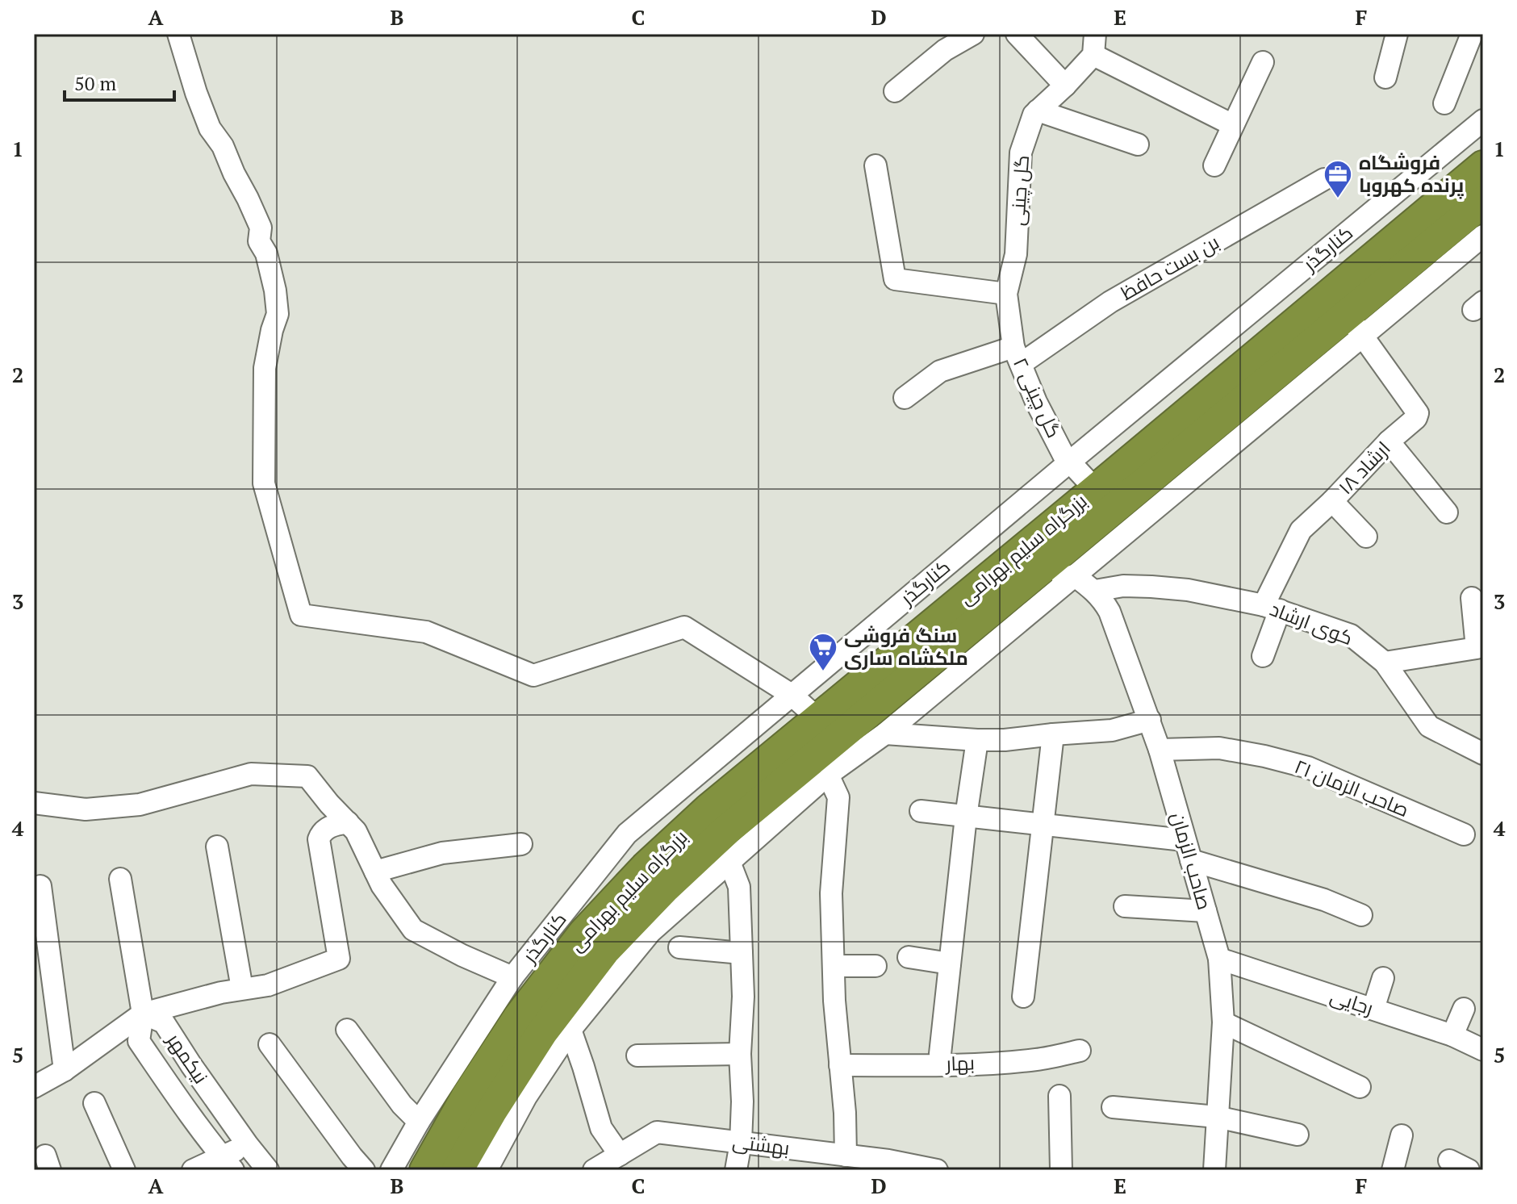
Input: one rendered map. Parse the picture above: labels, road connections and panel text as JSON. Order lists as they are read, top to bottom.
{
  "streets": {
    "highway": ["بزرگراه سلیم بهرامی"],
    "street": [
      "گل چینی",
      "کنارگذر",
      "بن بست حافظ",
      "گل چینی ۲",
      "ارشاد ۱۸",
      "کوی ارشاد",
      "صاحب الزمان ۲۱",
      "صاحب الزمان",
      "رجایی",
      "نیکمهر",
      "بهار",
      "بهشتی"
    ]
  },
  "crossings": [
    ["گل چینی", "گل چینی ۲"],
    ["کنارگذر", "گل چینی ۲"],
    ["بن بست حافظ", "گل چینی ۲"],
    ["گل چینی ۲", "بزرگراه سلیم بهرامی"],
    ["ارشاد ۱۸", "بزرگراه سلیم بهرامی"],
    ["ارشاد ۱۸", "کوی ارشاد"],
    ["کوی ارشاد", "صاحب الزمان"],
    ["صاحب الزمان ۲۱", "صاحب الزمان"],
    ["صاحب الزمان", "رجایی"]
  ],
  "places": {
    "office": ["فروشگاه پرنده کهروبا"],
    "supermarket": ["سنگ فروشی ملکشاه ساری"]
  },
  "scale_bar": "50 m",
  "grid": {
    "columns": [
      "A",
      "B",
      "C",
      "D",
      "E",
      "F"
    ],
    "rows": [
      "1",
      "2",
      "3",
      "4",
      "5"
    ]
  }
}
